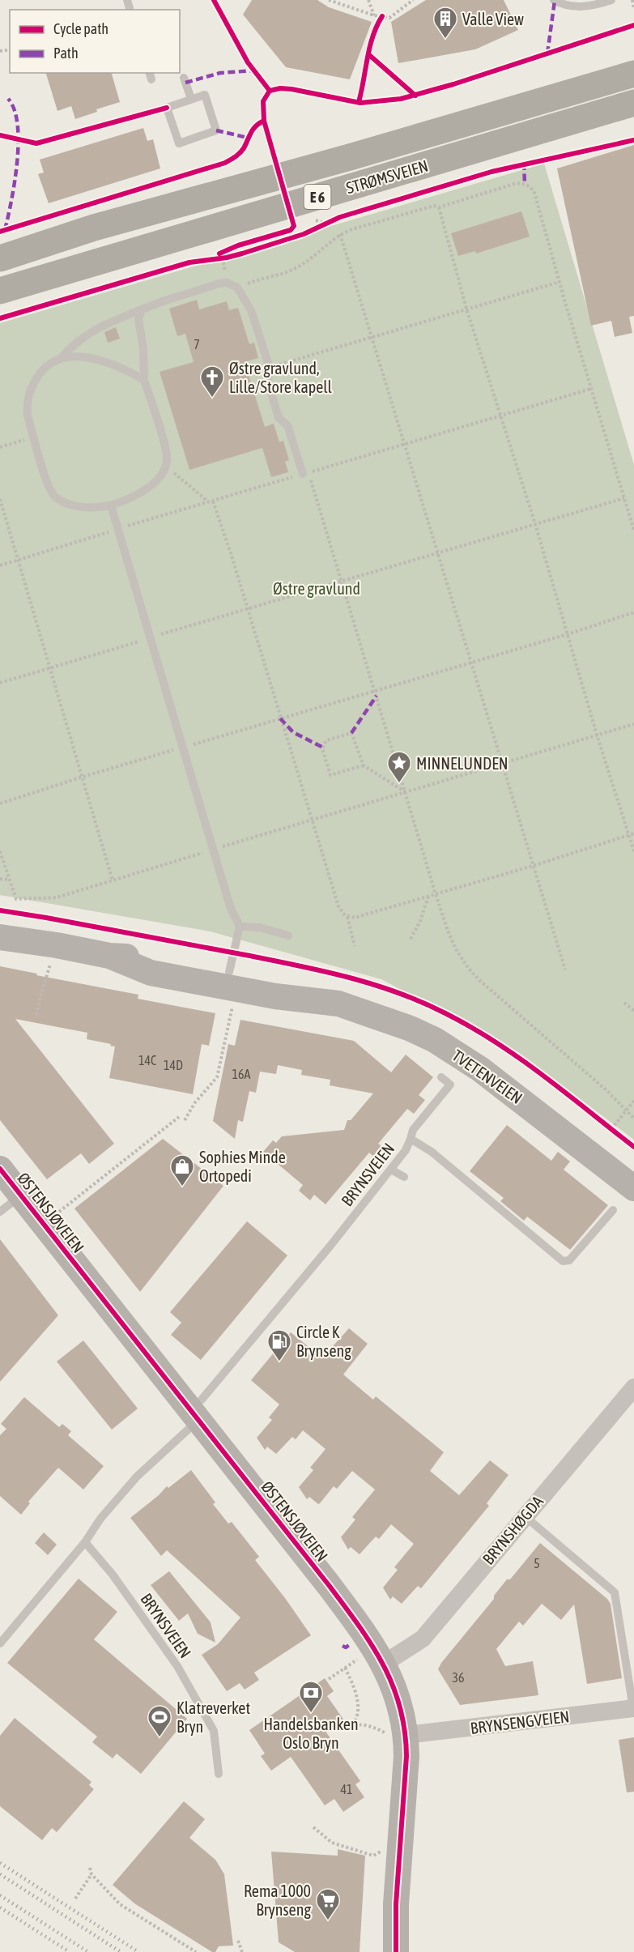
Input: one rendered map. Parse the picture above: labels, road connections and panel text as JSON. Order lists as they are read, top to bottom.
{
  "streets": {
    "highway": ["STRØMSVEIEN", "E 6"],
    "main road": ["TVETENVEIEN", "ØSTENSJØVEIEN"],
    "street": ["BRYNSHØGDA", "BRYNSENGVEIEN"],
    "lane": ["BRYNSVEIEN"]
  },
  "crossings": [
    ["BRYNSVEIEN", "ØSTENSJØVEIEN"],
    ["ØSTENSJØVEIEN", "BRYNSHØGDA"],
    ["ØSTENSJØVEIEN", "BRYNSENGVEIEN"]
  ],
  "parks": ["Østre gravlund"],
  "places": {
    "building": ["Valle View"],
    "church": ["Østre gravlund, Lille/Store kapell"],
    "place": ["MINNELUNDEN"],
    "shop": ["Sophies Minde Ortopedi"],
    "fuel station": ["Circle K Brynseng"],
    "bank": ["Handelsbanken Oslo Bryn"],
    "sports": ["Klatreverket Bryn"],
    "supermarket": ["Rema 1000 Brynseng"]
  },
  "house_numbers": [
    "7",
    "14C",
    "14D",
    "16A",
    "5",
    "36",
    "41"
  ],
  "legend": ["Cycle path", "Path"]
}
